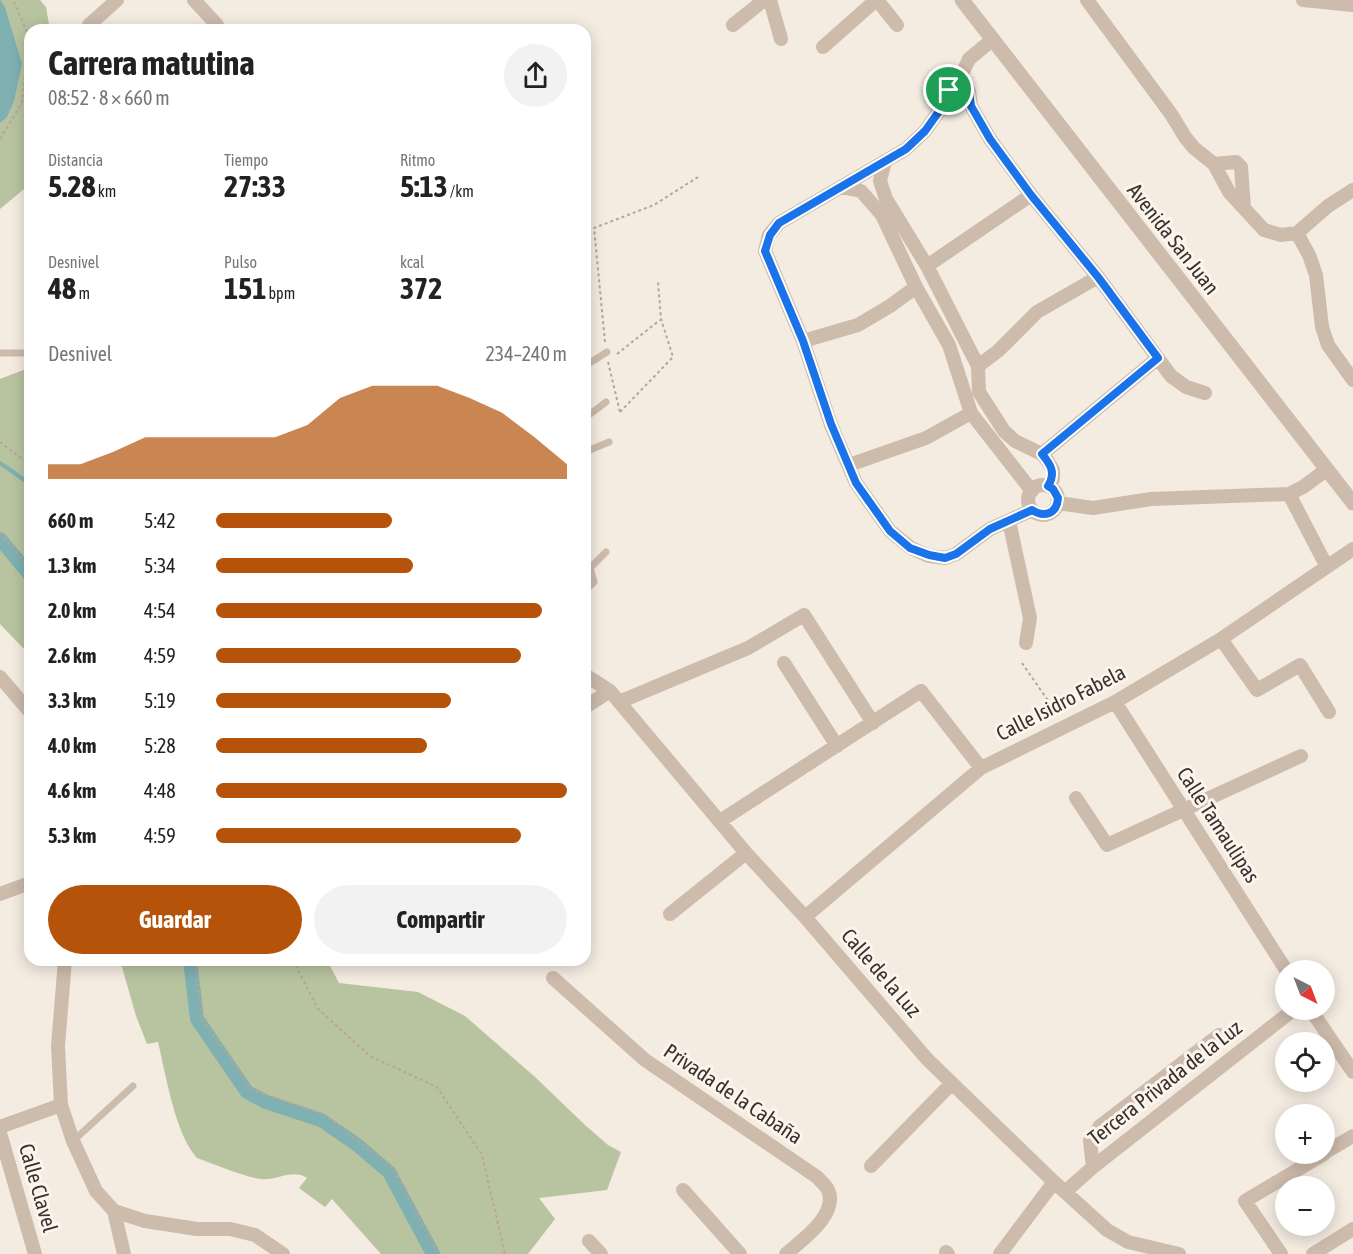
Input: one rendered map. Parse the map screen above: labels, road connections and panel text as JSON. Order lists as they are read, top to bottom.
{
  "streets": {
    "street": [
      "Avenida San Juan",
      "Calle Isidro Fabela",
      "Calle Tamaulipas",
      "Calle de la Luz",
      "Tercera Privada de la Luz",
      "Privada de la Cabaña",
      "Calle Clavel"
    ]
  },
  "crossings": [
    ["Calle Isidro Fabela", "Calle Tamaulipas"],
    ["Calle Isidro Fabela", "Calle de la Luz"],
    ["Calle de la Luz", "Tercera Privada de la Luz"]
  ],
  "north": "bottom right",
  "page": {
    "heading": ["Carrera matutina", "08:52 · 8 × 660 m"],
    "stats": [
      ["Distancia", "5.28 km"],
      ["Tiempo", "27:33"],
      ["Ritmo", "5:13 /km"],
      ["Desnivel", "48 m"],
      ["Pulso", "151 bpm"],
      ["kcal", "372"]
    ],
    "chart": ["Desnivel", "234–240 m"],
    "list": [
      {
        "name": "660 m",
        "note": "5:42"
      },
      {
        "name": "1.3 km",
        "note": "5:34"
      },
      {
        "name": "2.0 km",
        "note": "4:54"
      },
      {
        "name": "2.6 km",
        "note": "4:59"
      },
      {
        "name": "3.3 km",
        "note": "5:19"
      },
      {
        "name": "4.0 km",
        "note": "5:28"
      },
      {
        "name": "4.6 km",
        "note": "4:48"
      },
      {
        "name": "5.3 km",
        "note": "4:59"
      }
    ],
    "buttons": ["Guardar", "Compartir"],
    "map_buttons": ["+", "−"]
  }
}
